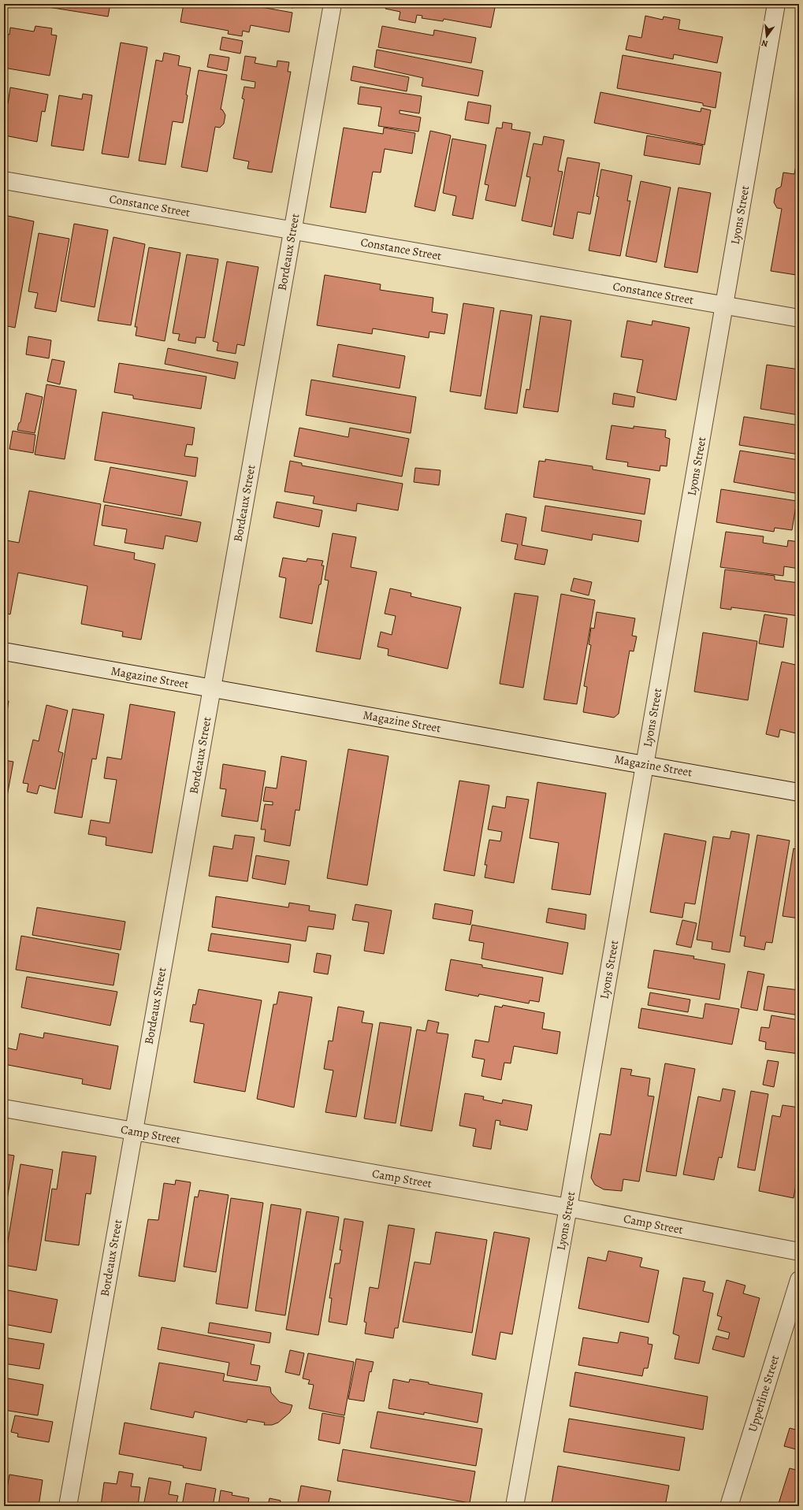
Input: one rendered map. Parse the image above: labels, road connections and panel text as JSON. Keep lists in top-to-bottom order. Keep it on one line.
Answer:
{"streets":{"street":["Constance Street","Lyons Street","Bordeaux Street","Magazine Street","Camp Street","Upperline Street"]},"crossings":[["Constance Street","Lyons Street"],["Constance Street","Bordeaux Street"],["Lyons Street","Magazine Street"],["Lyons Street","Camp Street"],["Bordeaux Street","Magazine Street"],["Bordeaux Street","Camp Street"]],"north":"bottom"}
